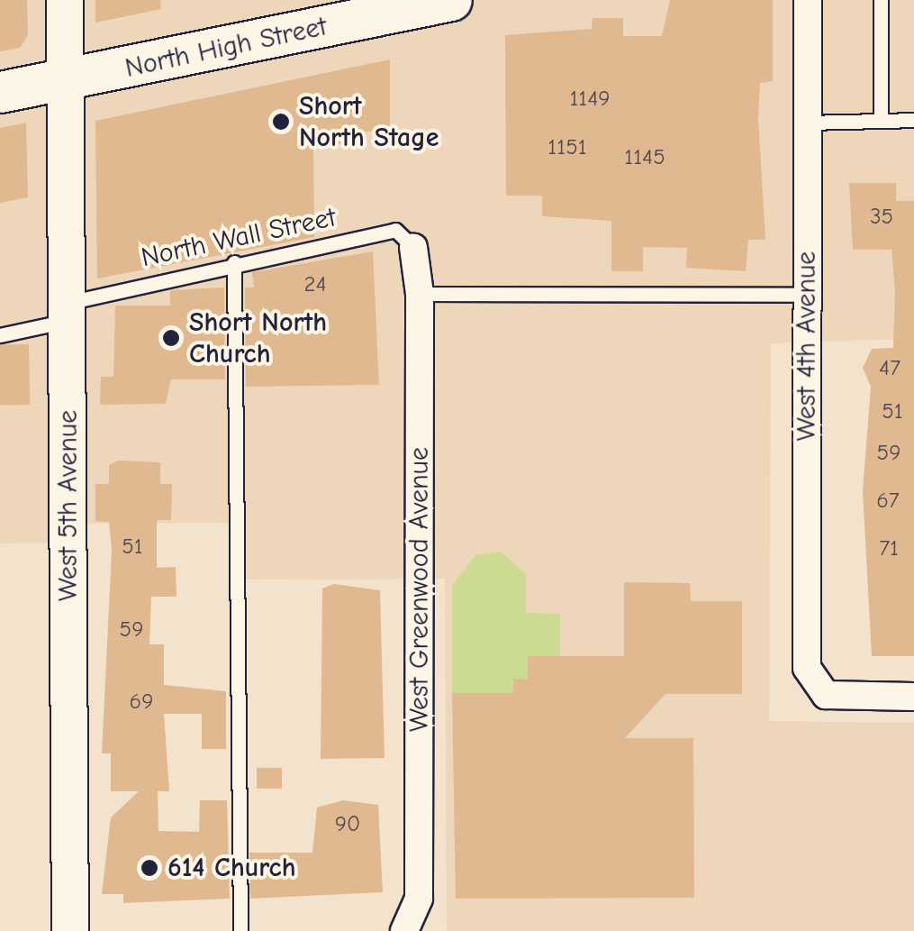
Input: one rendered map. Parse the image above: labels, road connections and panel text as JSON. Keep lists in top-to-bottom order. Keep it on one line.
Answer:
{"streets":{"main road":["North High Street","West 5th Avenue"],"street":["West 4th Avenue","West Greenwood Avenue"],"lane":["North Wall Street"]},"crossings":[["North High Street","West 5th Avenue"],["North Wall Street","West 5th Avenue"],["North Wall Street","West Greenwood Avenue"]],"places":["Short North Stage","Short North Church","614 Church"],"house_numbers":["1149","1151","1145","35","24","47","51","59","67","51","71","59","69","90"]}
